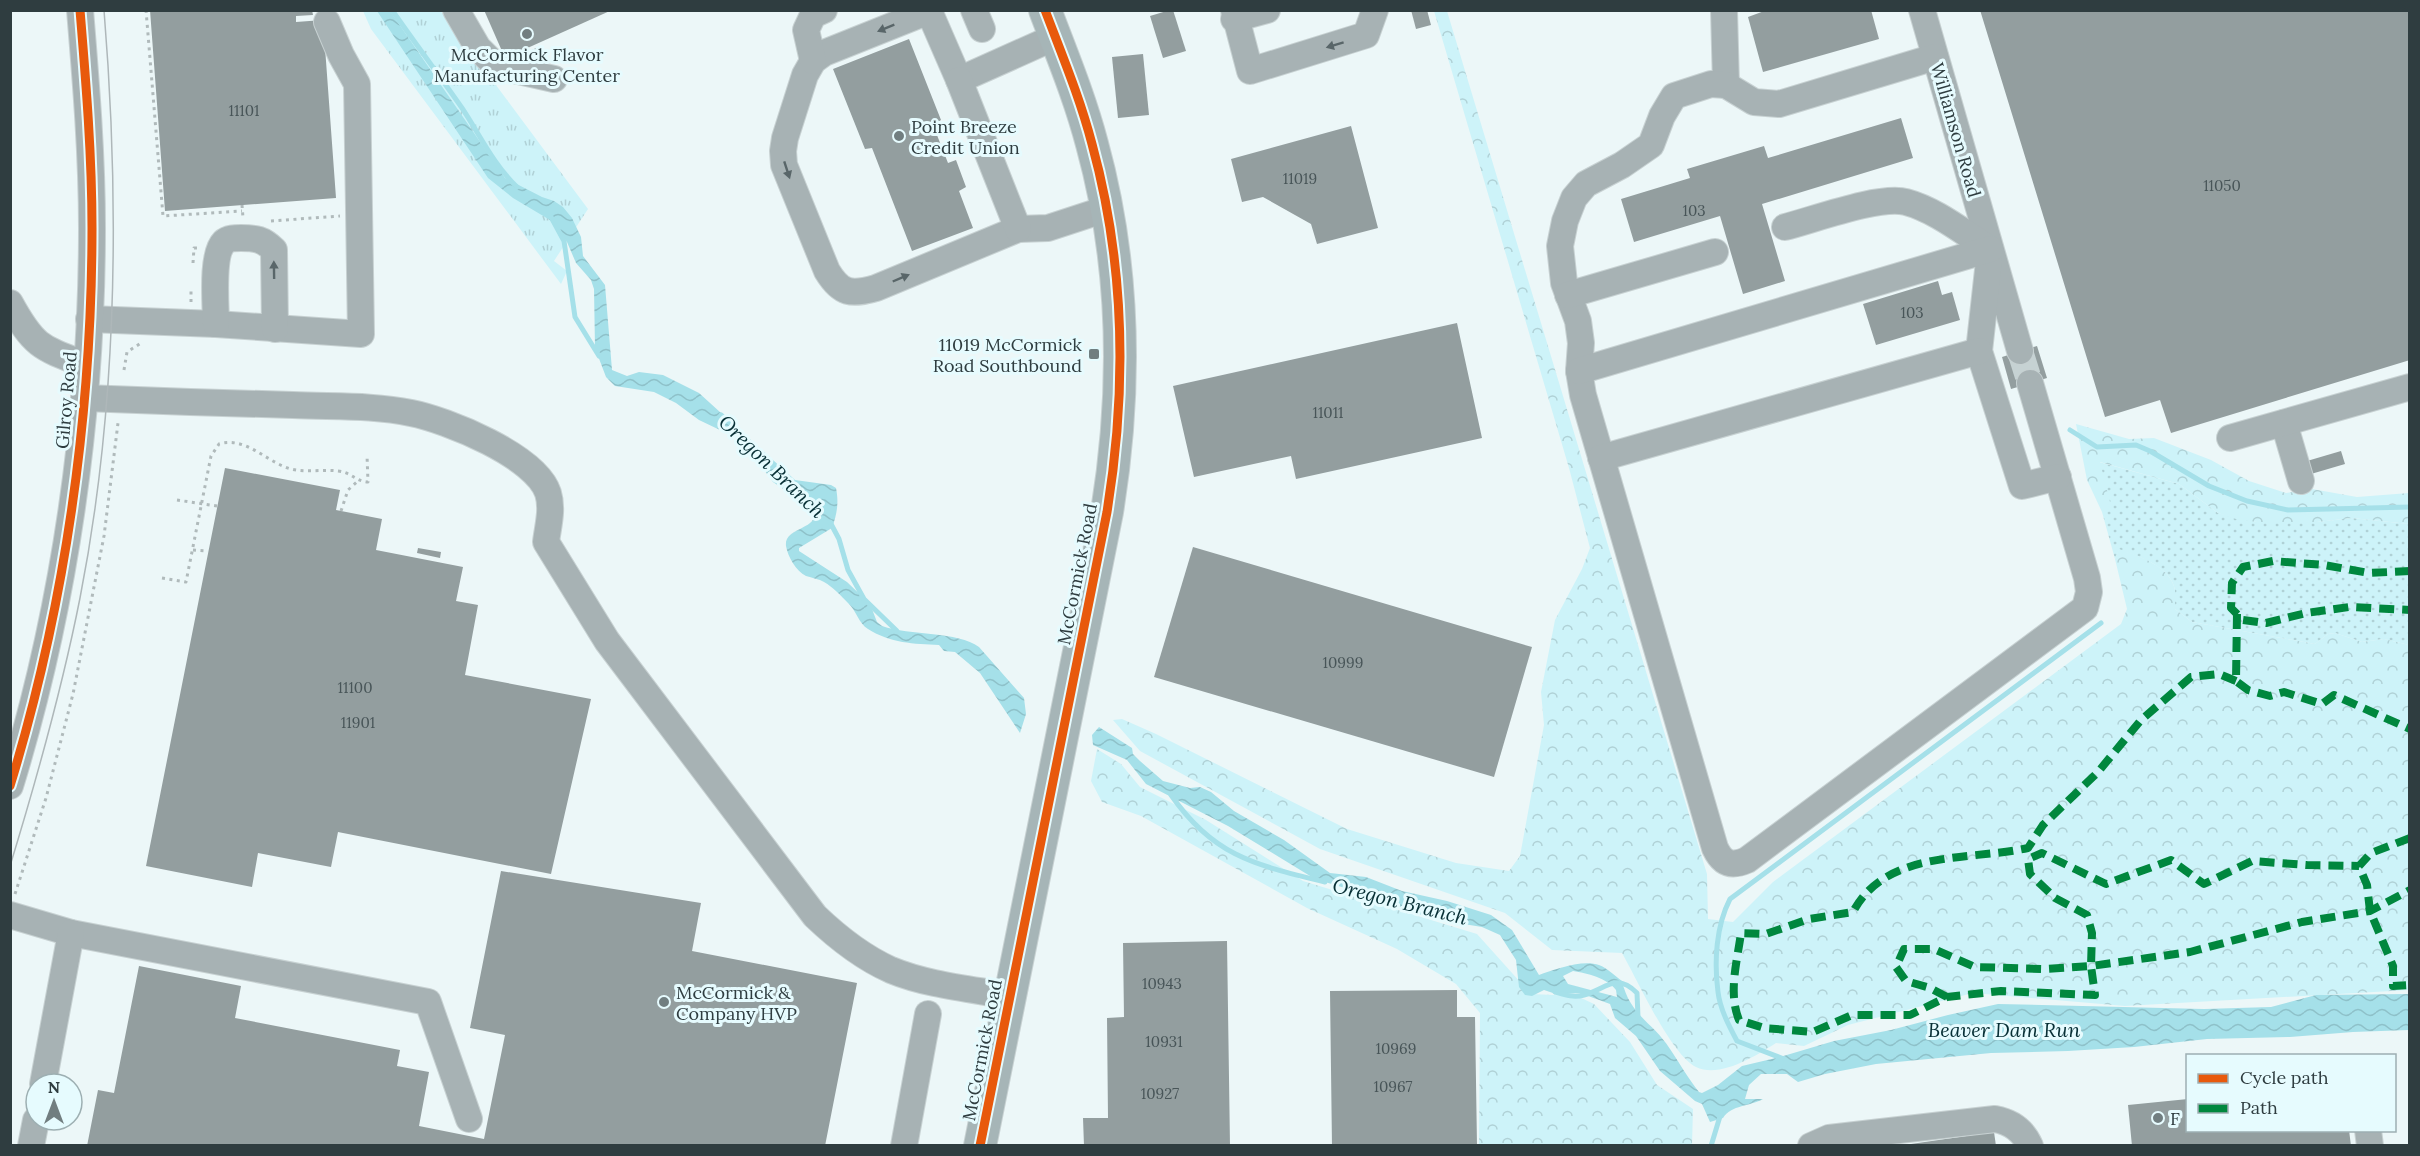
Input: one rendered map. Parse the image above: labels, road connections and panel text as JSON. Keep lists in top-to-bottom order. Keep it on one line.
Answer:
{"streets":{"main road":["McCormick Road"],"street":["Williamson Road","Gilroy Road"]},"water":["Oregon Branch","Beaver Dam Run"],"places":{"other":["McCormick Flavor Manufacturing Center","Point Breeze Credit Union","McCormick & Company HVP","F"],"transit":["11019 McCormick Road Southbound"]},"house_numbers":["11101","11019","11050","103","103","11011","10999","11100","11901","10943","10931","10969","10967","10927"],"legend":["Cycle path","Path"],"north":"top"}
